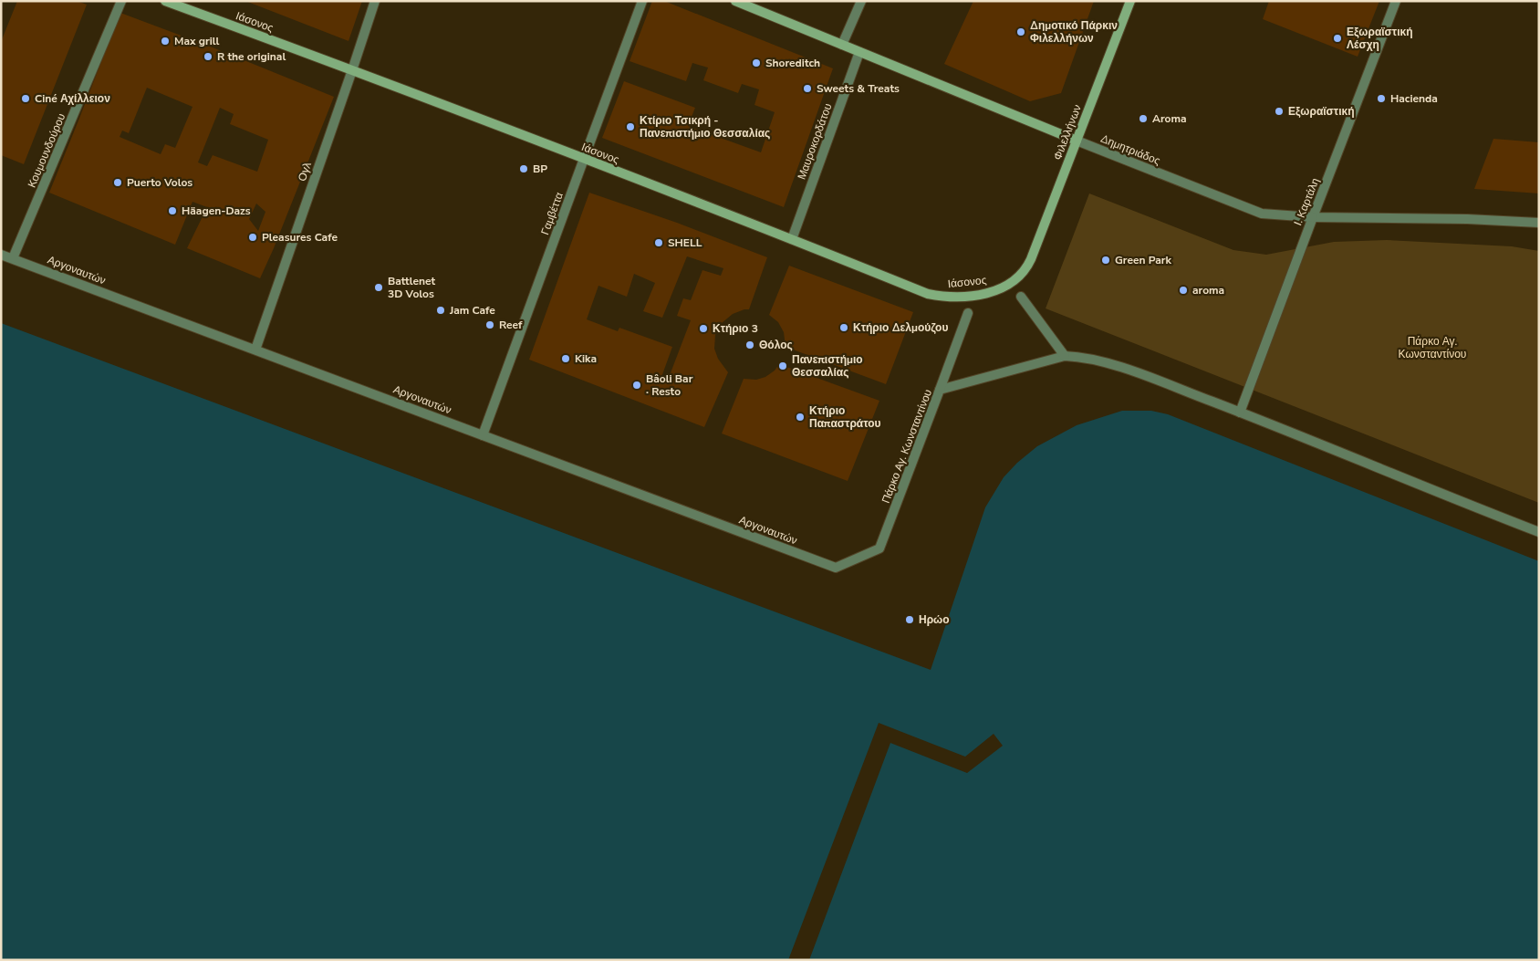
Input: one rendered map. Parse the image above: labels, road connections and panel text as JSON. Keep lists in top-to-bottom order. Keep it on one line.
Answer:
{"streets":{"main road":["Ιάσονος","Φιλελλήνων","Δημητριάδος"],"street":["Μαυροκορδάτου","Κουμουνδούρου","Ογλ","Ι. Καρτάλη","Γαμβέττα","Αργοναυτών","Πάρκο Αγ. Κωνσταντίνου"]},"crossings":[["Ιάσονος","Φιλελλήνων"],["Ιάσονος","Μαυροκορδάτου"],["Ιάσονος","Ογλ"],["Ιάσονος","Γαμβέττα"],["Φιλελλήνων","Δημητριάδος"],["Μαυροκορδάτου","Δημητριάδος"],["Δημητριάδος","Ι. Καρτάλη"],["Κουμουνδούρου","Αργοναυτών"],["Ογλ","Αργοναυτών"],["Ι. Καρτάλη","Πάρκο Αγ. Κωνσταντίνου"],["Γαμβέττα","Αργοναυτών"],["Αργοναυτών","Πάρκο Αγ. Κωνσταντίνου"]],"parks":["Πάρκο Αγ. Κωνσταντίνου"],"places":["Δημοτικό Πάρκιν Φιλελλήνων","Εξωραϊστική Λέσχη","Max grill","R the original","Shoreditch","Sweets & Treats","Ciné Αχίλλειον","Hacienda","Εξωραϊστική","Aroma","Κτίριο Τσικρή - Πανεπιστήμιο Θεσσαλίας","BP","Puerto Volos","Häagen-Dazs","Pleasures Cafe","SHELL","Green Park","Battlenet 3D Volos","aroma","Jam Cafe","Reef","Κτήριο Δελμούζου","Κτήριο 3","Θόλος","Kika","Πανεπιστήμιο Θεσσαλίας","Bâoli Bar · Resto","Κτήριο Παπαστράτου","Ηρώο"]}
